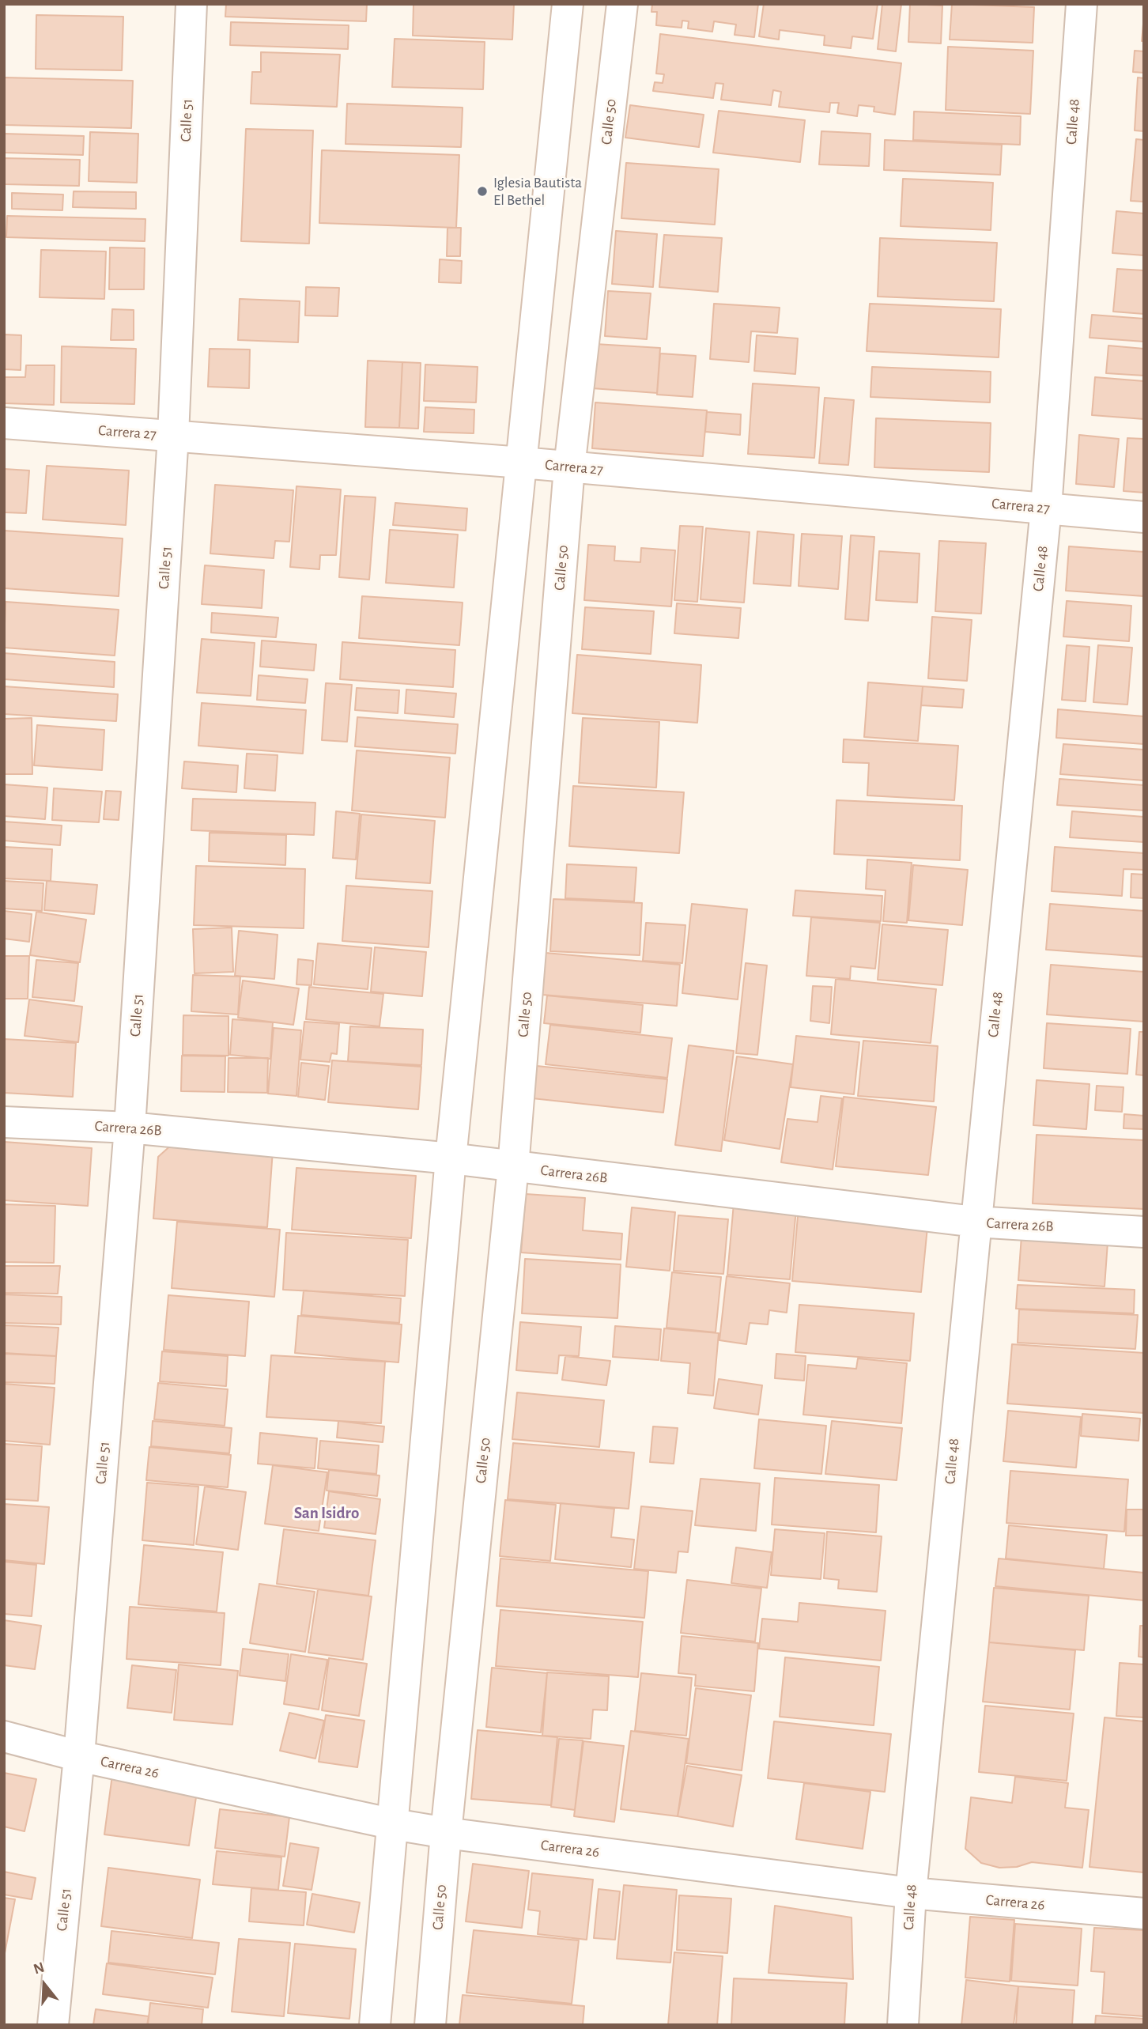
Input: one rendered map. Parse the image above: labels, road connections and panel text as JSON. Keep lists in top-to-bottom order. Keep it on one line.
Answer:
{"streets":{"street":["Calle 51","Calle 50","Calle 48","Carrera 27","Carrera 26B","Carrera 26"]},"crossings":[["Calle 51","Carrera 27"],["Calle 51","Carrera 26B"],["Calle 51","Carrera 26"],["Calle 50","Carrera 27"],["Calle 50","Carrera 26B"],["Calle 50","Carrera 26"],["Calle 48","Carrera 27"],["Calle 48","Carrera 26B"],["Calle 48","Carrera 26"]],"districts":["San Isidro"],"places":["Iglesia Bautista El Bethel"],"north":"top"}
